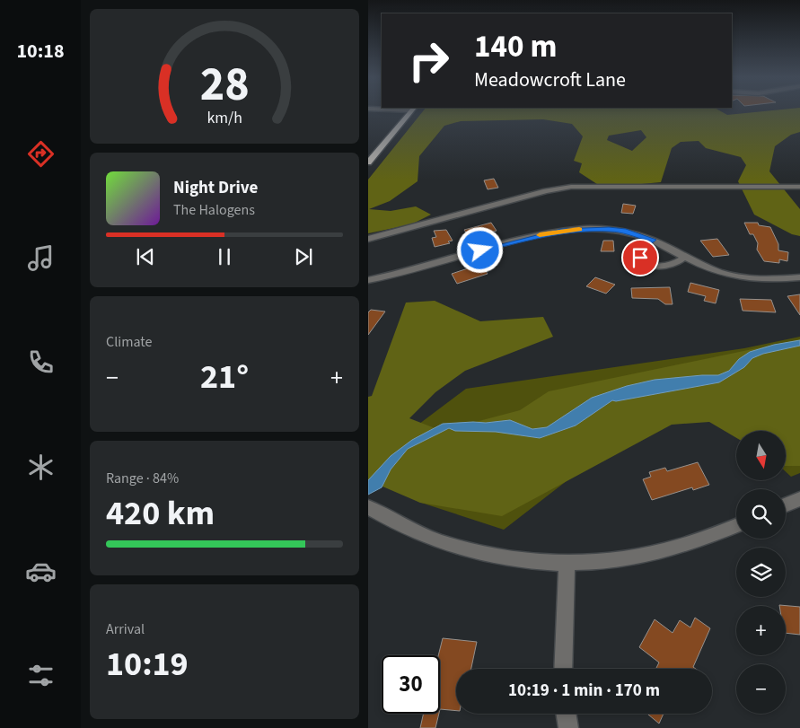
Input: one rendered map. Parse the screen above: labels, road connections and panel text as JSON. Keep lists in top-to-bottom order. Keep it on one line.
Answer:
{"north":"bottom","page":{"tabs":"10:18","turn":["140 m","Meadowcroft Lane"],"song":["Night Drive","The Halogens"],"tile":["Climate",["Range · 84%","420 km"],["Arrival","10:19"]],"heat":["−","21°","+"],"map_buttons":["+","−"],"limit":"30","trip":"10:19 · 1 min · 170 m","gauge":["28","km/h"]}}
